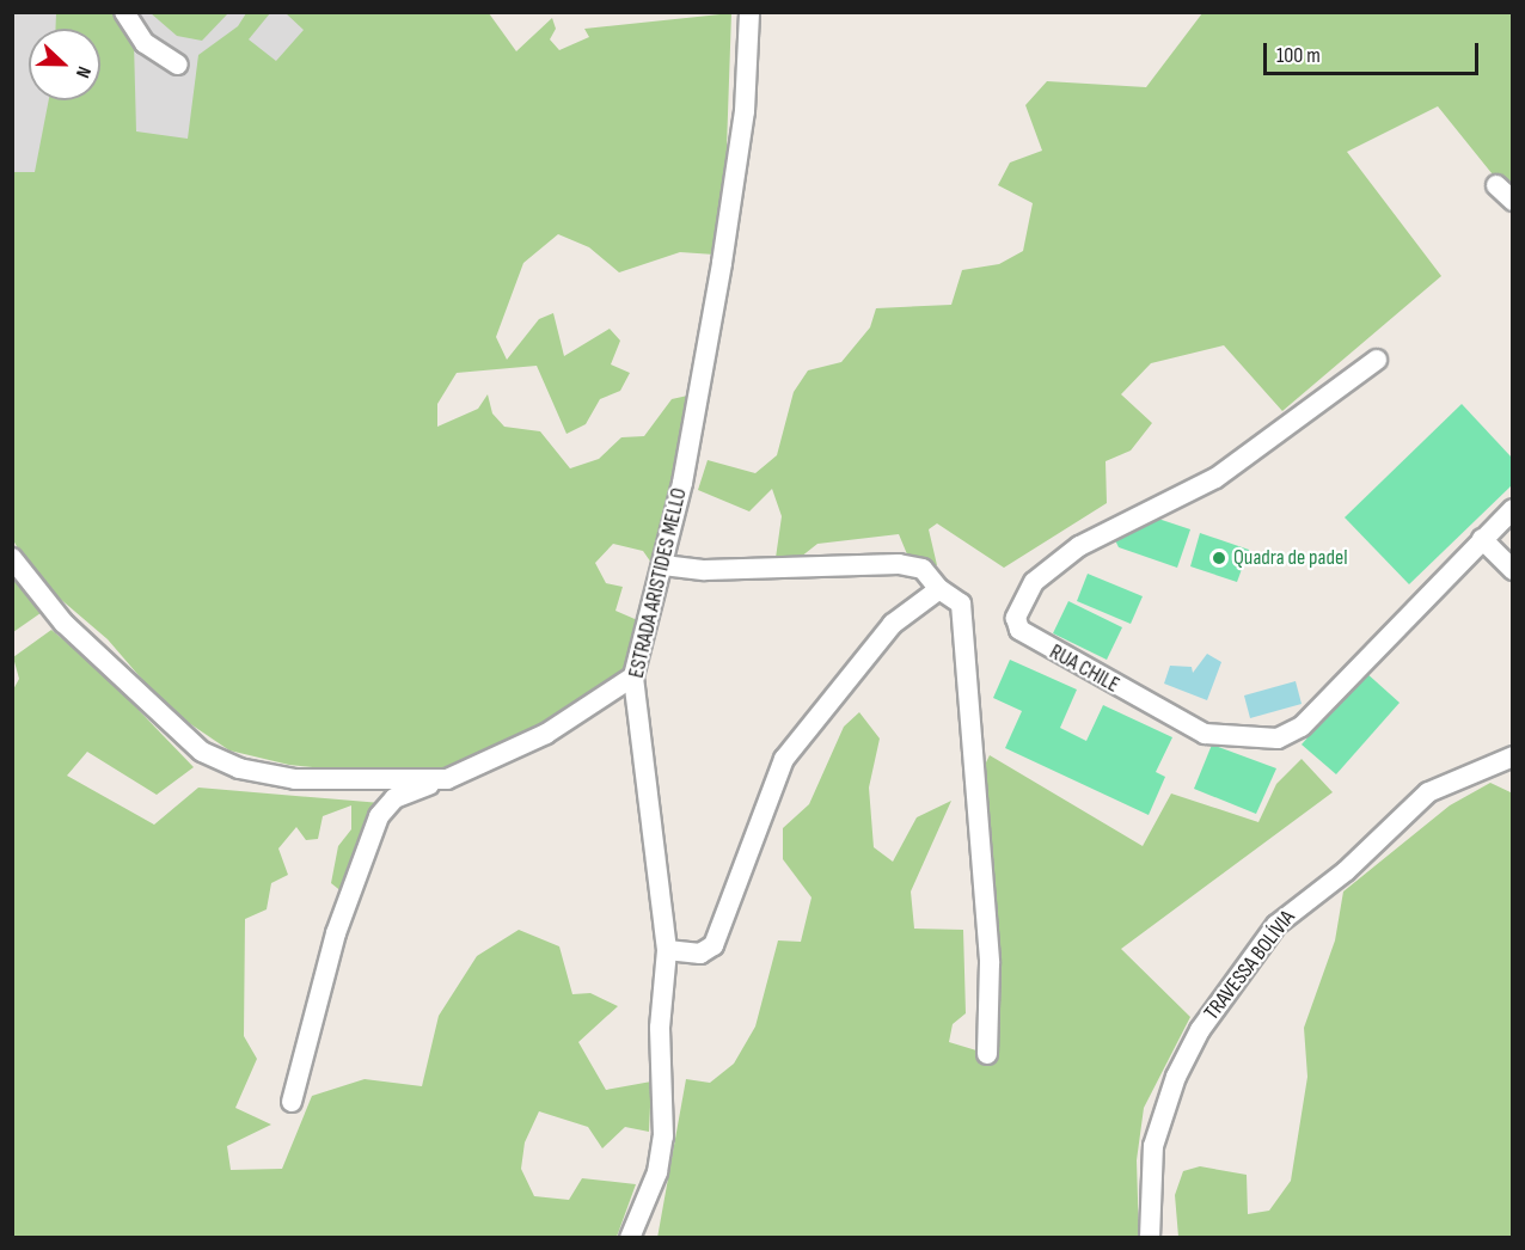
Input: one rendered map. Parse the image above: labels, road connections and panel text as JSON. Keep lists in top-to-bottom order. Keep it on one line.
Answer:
{"streets":{"street":["ESTRADA ARISTIDES MELLO","RUA CHILE","TRAVESSA BOLÍVIA"]},"places":["Quadra de padel"],"scale_bar":"100 m","north":"right"}
